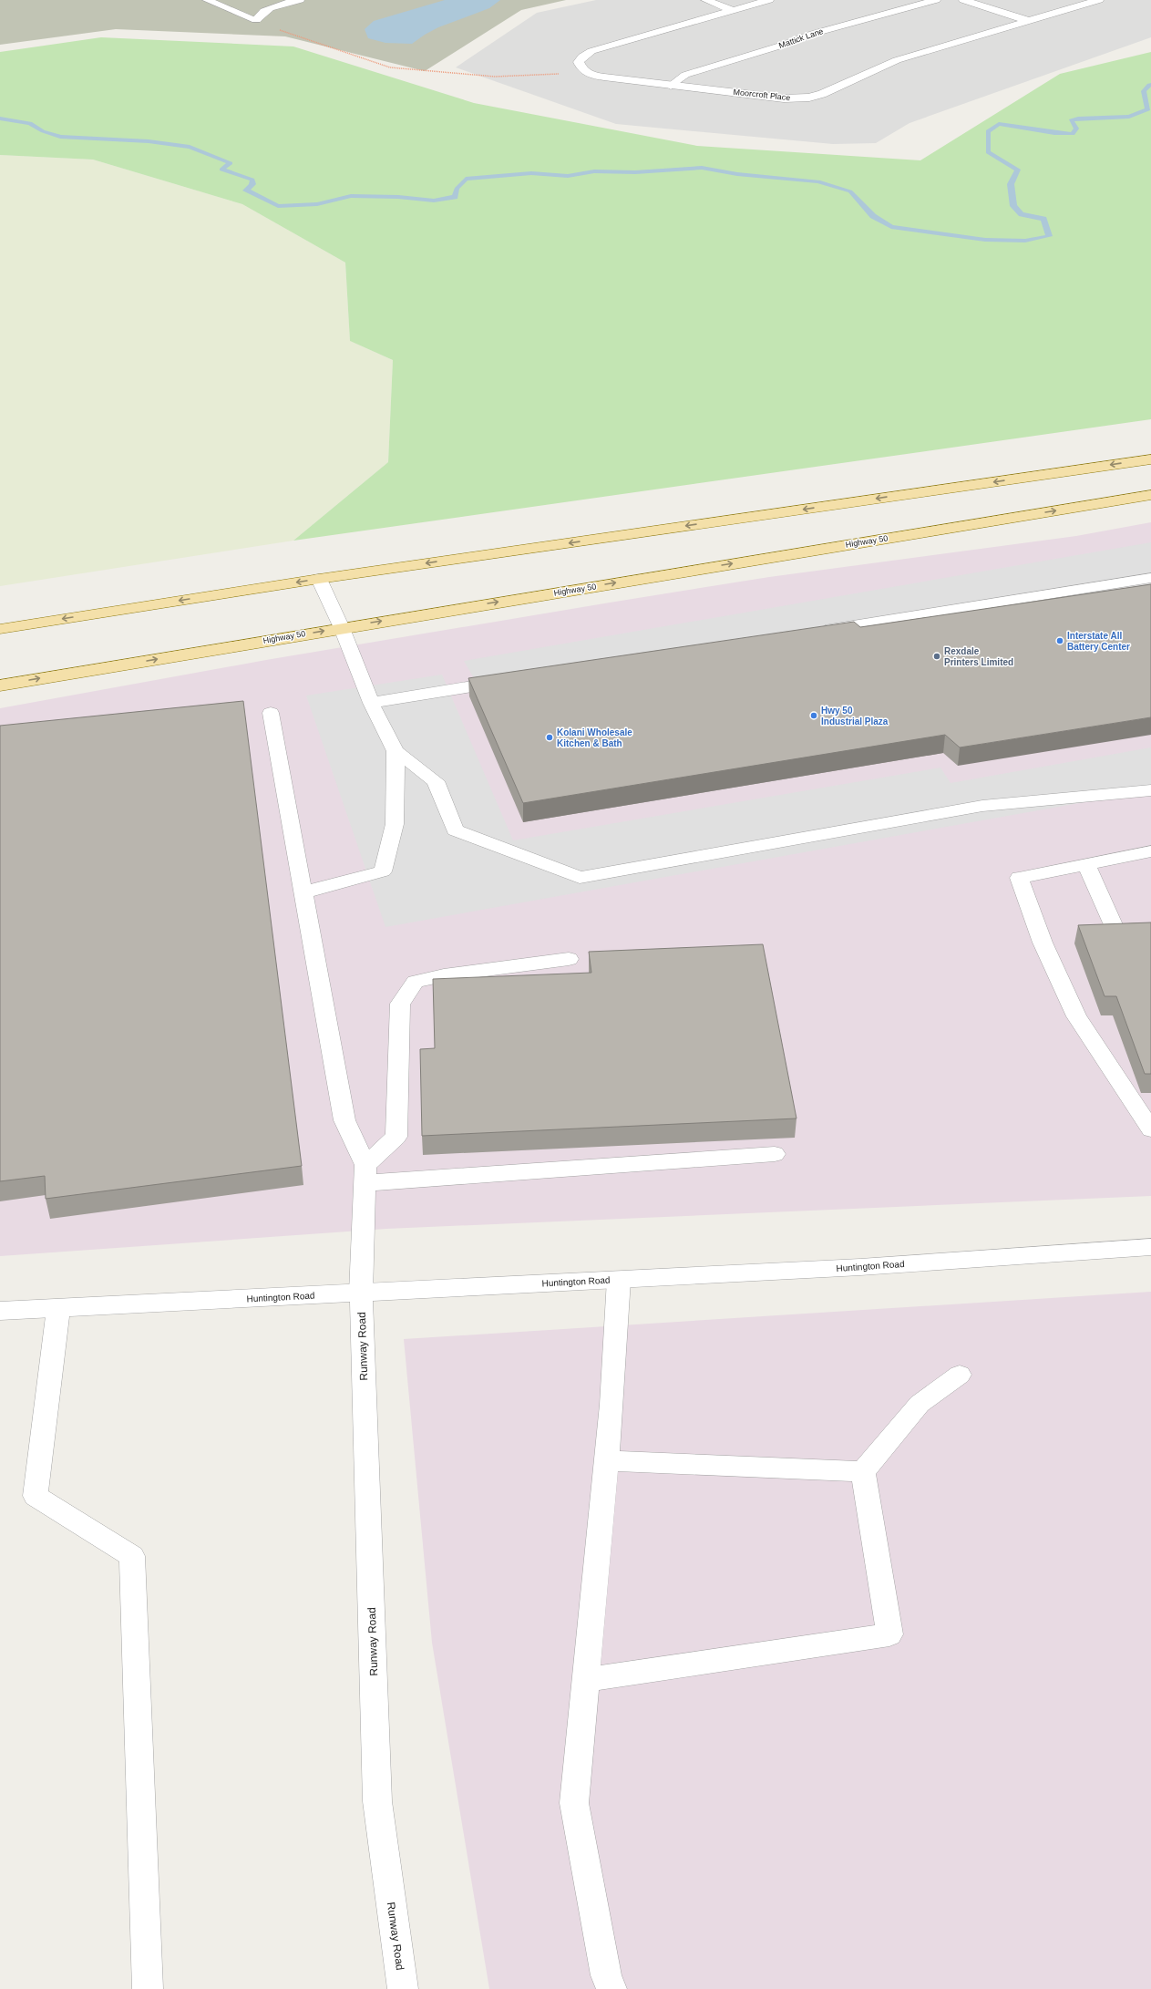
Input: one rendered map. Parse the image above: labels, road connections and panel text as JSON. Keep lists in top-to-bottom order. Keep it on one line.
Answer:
{"streets":{"main road":["Highway 50"],"street":["Mattick Lane","Moorcroft Place","Huntington Road","Runway Road"]},"crossings":[["Mattick Lane","Moorcroft Place"],["Huntington Road","Runway Road"]],"places":["Interstate All Battery Center","Rexdale Printers Limited","Hwy 50 Industrial Plaza","Kolani Wholesale Kitchen & Bath"]}
